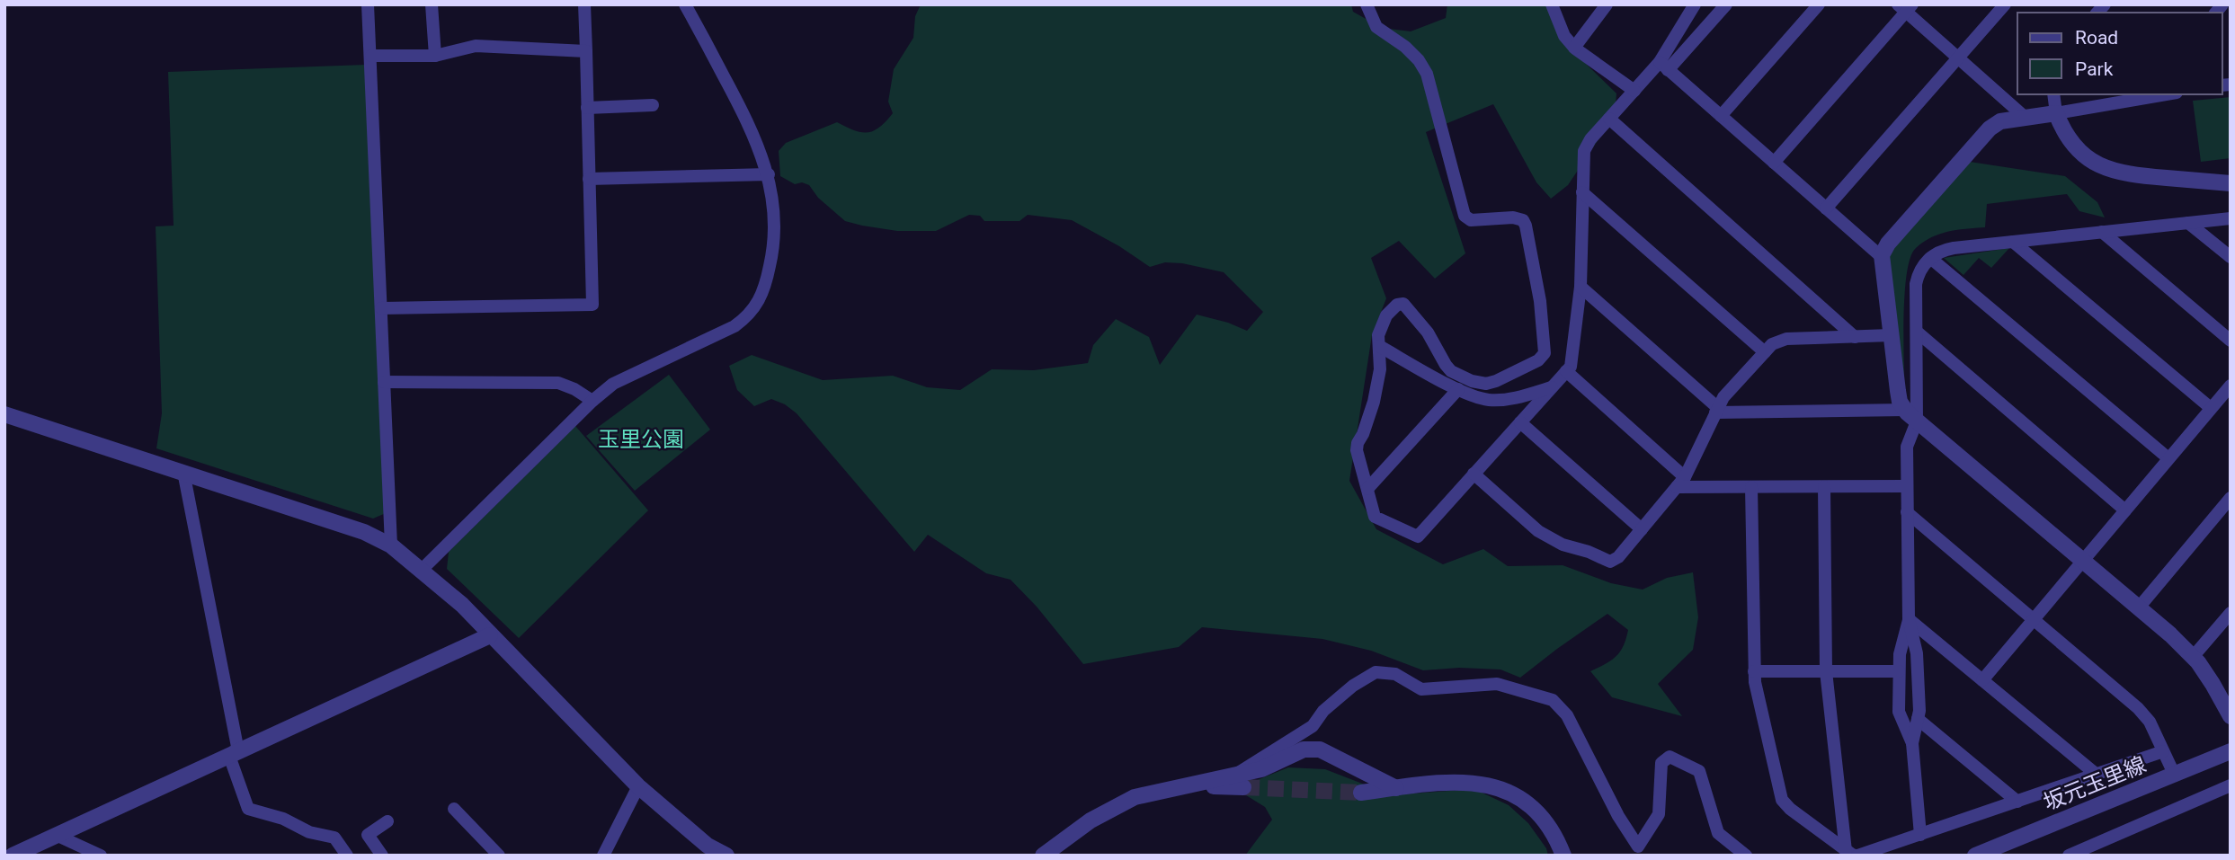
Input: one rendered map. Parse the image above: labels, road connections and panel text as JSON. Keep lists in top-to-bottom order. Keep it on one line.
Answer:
{"streets":{"street":["坂元玉里線"]},"parks":["玉里公園"],"legend":["Road","Park"]}
